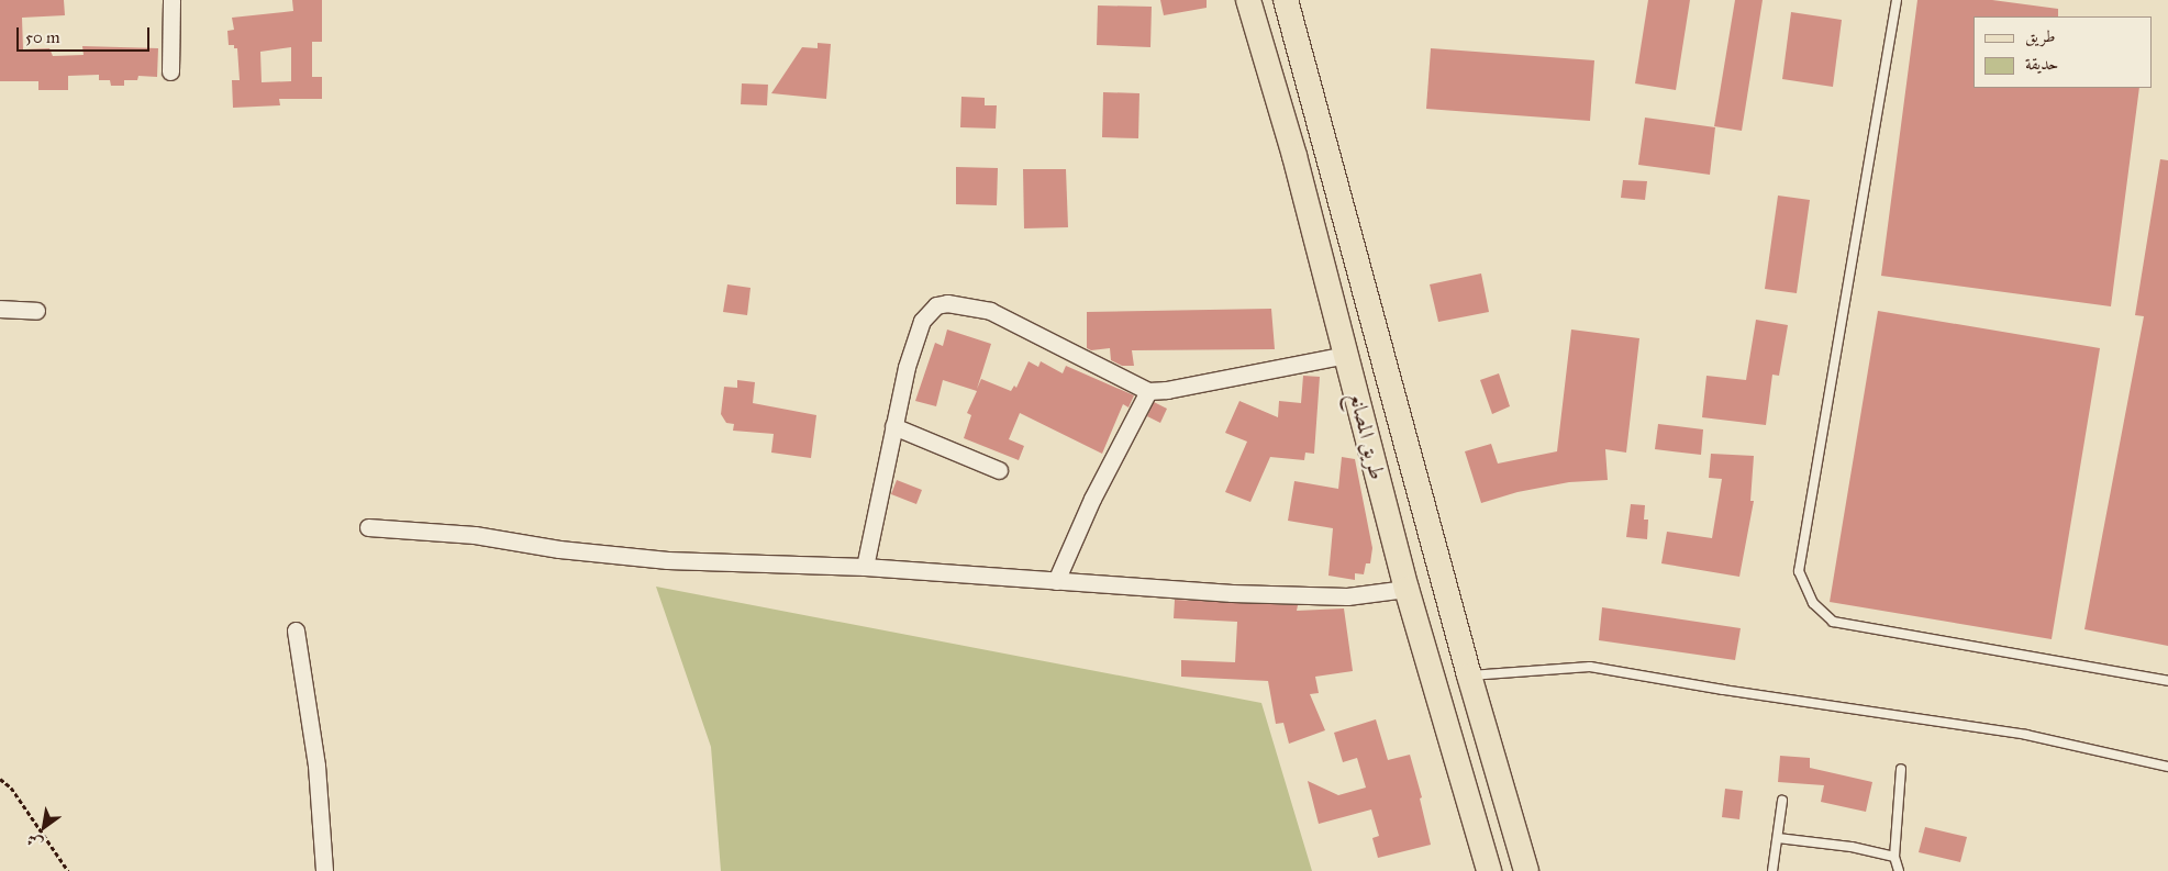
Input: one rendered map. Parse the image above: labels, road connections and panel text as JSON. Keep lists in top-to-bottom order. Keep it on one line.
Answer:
{"streets":{"main road":["طريق المصانع"]},"legend":["طريق","حديقة"],"scale_bar":"50 m","north":"bottom left"}
